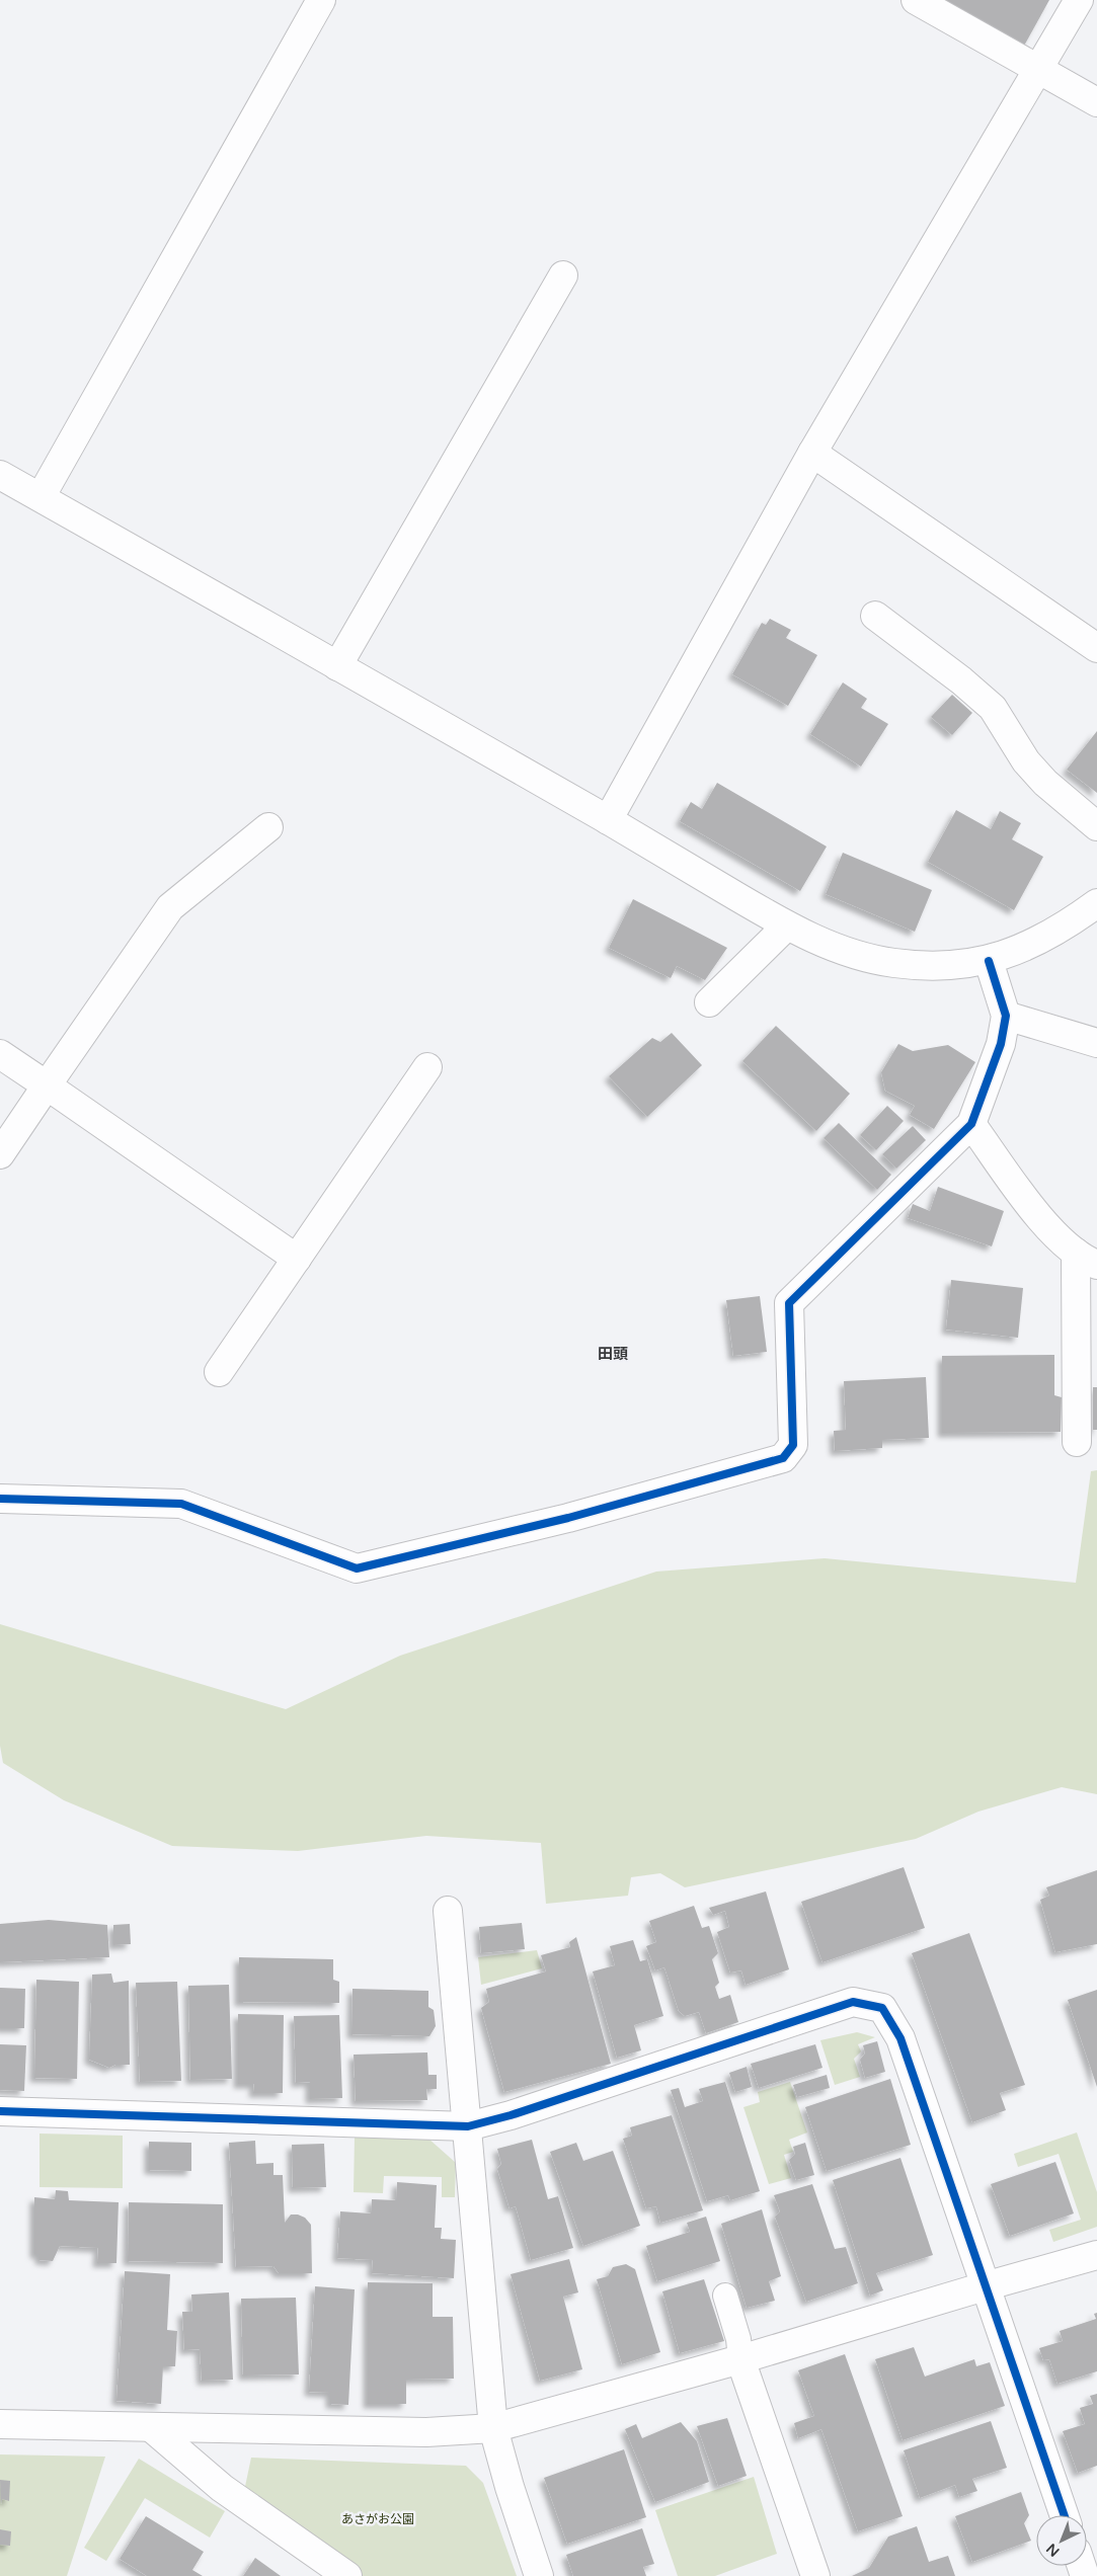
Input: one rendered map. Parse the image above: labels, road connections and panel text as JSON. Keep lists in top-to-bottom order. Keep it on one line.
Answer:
{"districts":["田頭"],"parks":["あさがお公園"],"north":"bottom left"}
